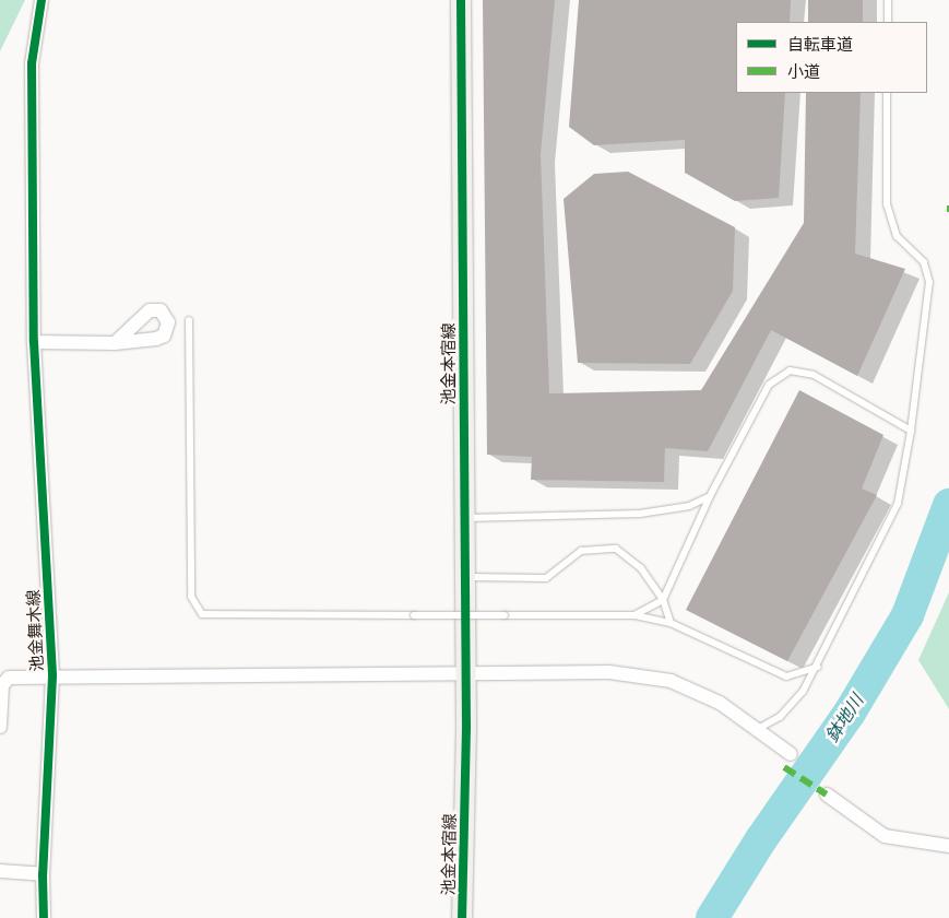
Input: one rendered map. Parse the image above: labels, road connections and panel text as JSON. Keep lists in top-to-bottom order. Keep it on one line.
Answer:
{"streets":{"street":["池金本宿線","池金舞木線"]},"water":["鉢地川"],"legend":["自転車道","小道"]}
